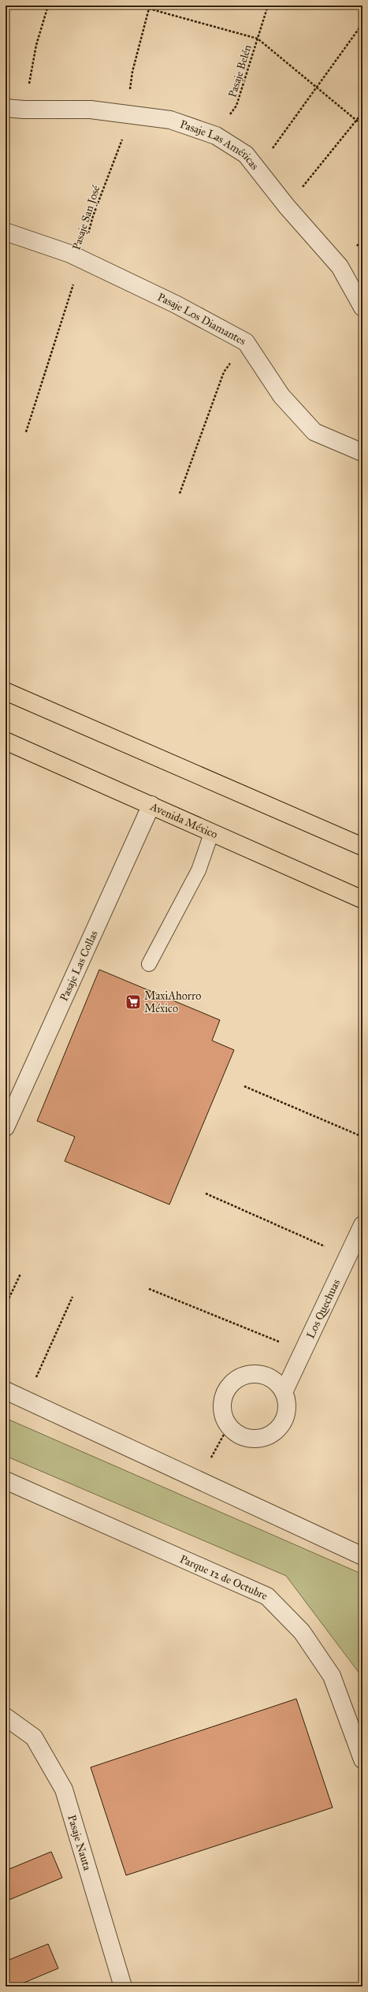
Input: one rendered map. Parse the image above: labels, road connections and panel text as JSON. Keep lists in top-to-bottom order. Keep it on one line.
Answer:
{"streets":{"main road":["Avenida México"],"street":["Pasaje Las Américas","Pasaje Los Diamantes","Pasaje Las Collas","Los Quechuas","Parque 12 de Octubre","Pasaje Nauta"],"path":["Pasaje Belén","Pasaje San José"]},"crossings":[["Pasaje Belén","Pasaje Las Américas"],["Pasaje Las Américas","Pasaje San José"],["Pasaje San José","Pasaje Los Diamantes"],["Avenida México","Pasaje Las Collas"]],"places":{"supermarket":["MaxiAhorro México"]}}
